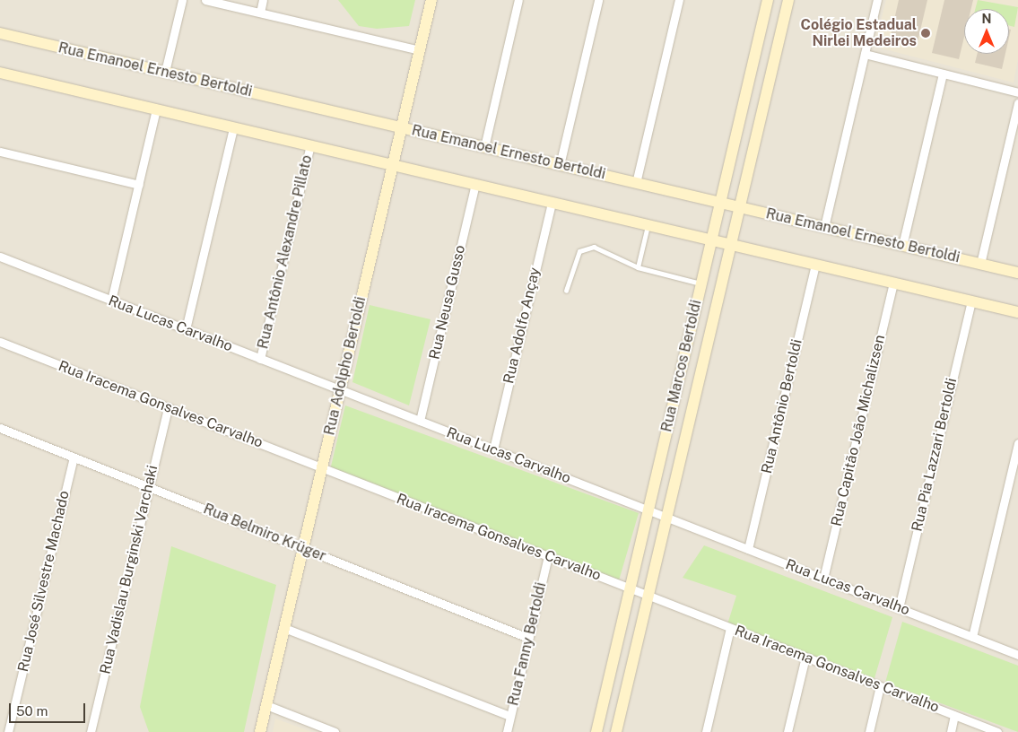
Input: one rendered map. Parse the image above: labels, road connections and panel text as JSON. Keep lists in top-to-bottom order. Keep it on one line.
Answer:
{"streets":{"street":["Rua Emanoel Ernesto Bertoldi","Rua Antônio Alexandre Pillato","Rua Neusa Gusso","Rua Lucas Carvalho","Rua Adolfo Ançay","Rua Adolpho Bertoldi","Rua Marcos Bertoldi","Rua Iracema Gonsalves Carvalho","Rua Antônio Bertoldi","Rua Capitão João Michalizsen","Rua Pia Lazzari Bertoldi","Rua Belmiro Krüger","Rua Vadislau Burginski Varchaki","Rua José Silvestre Machado","Rua Fanny Bertoldi"]},"crossings":[["Rua Emanoel Ernesto Bertoldi","Rua Adolpho Bertoldi"],["Rua Emanoel Ernesto Bertoldi","Rua Marcos Bertoldi"],["Rua Antônio Alexandre Pillato","Rua Lucas Carvalho"],["Rua Neusa Gusso","Rua Lucas Carvalho"],["Rua Lucas Carvalho","Rua Adolfo Ançay"],["Rua Lucas Carvalho","Rua Adolpho Bertoldi"],["Rua Lucas Carvalho","Rua Marcos Bertoldi"],["Rua Lucas Carvalho","Rua Antônio Bertoldi"],["Rua Lucas Carvalho","Rua Capitão João Michalizsen"],["Rua Lucas Carvalho","Rua Pia Lazzari Bertoldi"],["Rua Adolpho Bertoldi","Rua Iracema Gonsalves Carvalho"],["Rua Adolpho Bertoldi","Rua Belmiro Krüger"],["Rua Marcos Bertoldi","Rua Iracema Gonsalves Carvalho"],["Rua Iracema Gonsalves Carvalho","Rua Vadislau Burginski Varchaki"],["Rua Iracema Gonsalves Carvalho","Rua Fanny Bertoldi"],["Rua Belmiro Krüger","Rua Vadislau Burginski Varchaki"],["Rua Belmiro Krüger","Rua José Silvestre Machado"],["Rua Belmiro Krüger","Rua Fanny Bertoldi"]],"places":["Colégio Estadual Nirlei Medeiros"],"scale_bar":"50 m","north":"top"}
